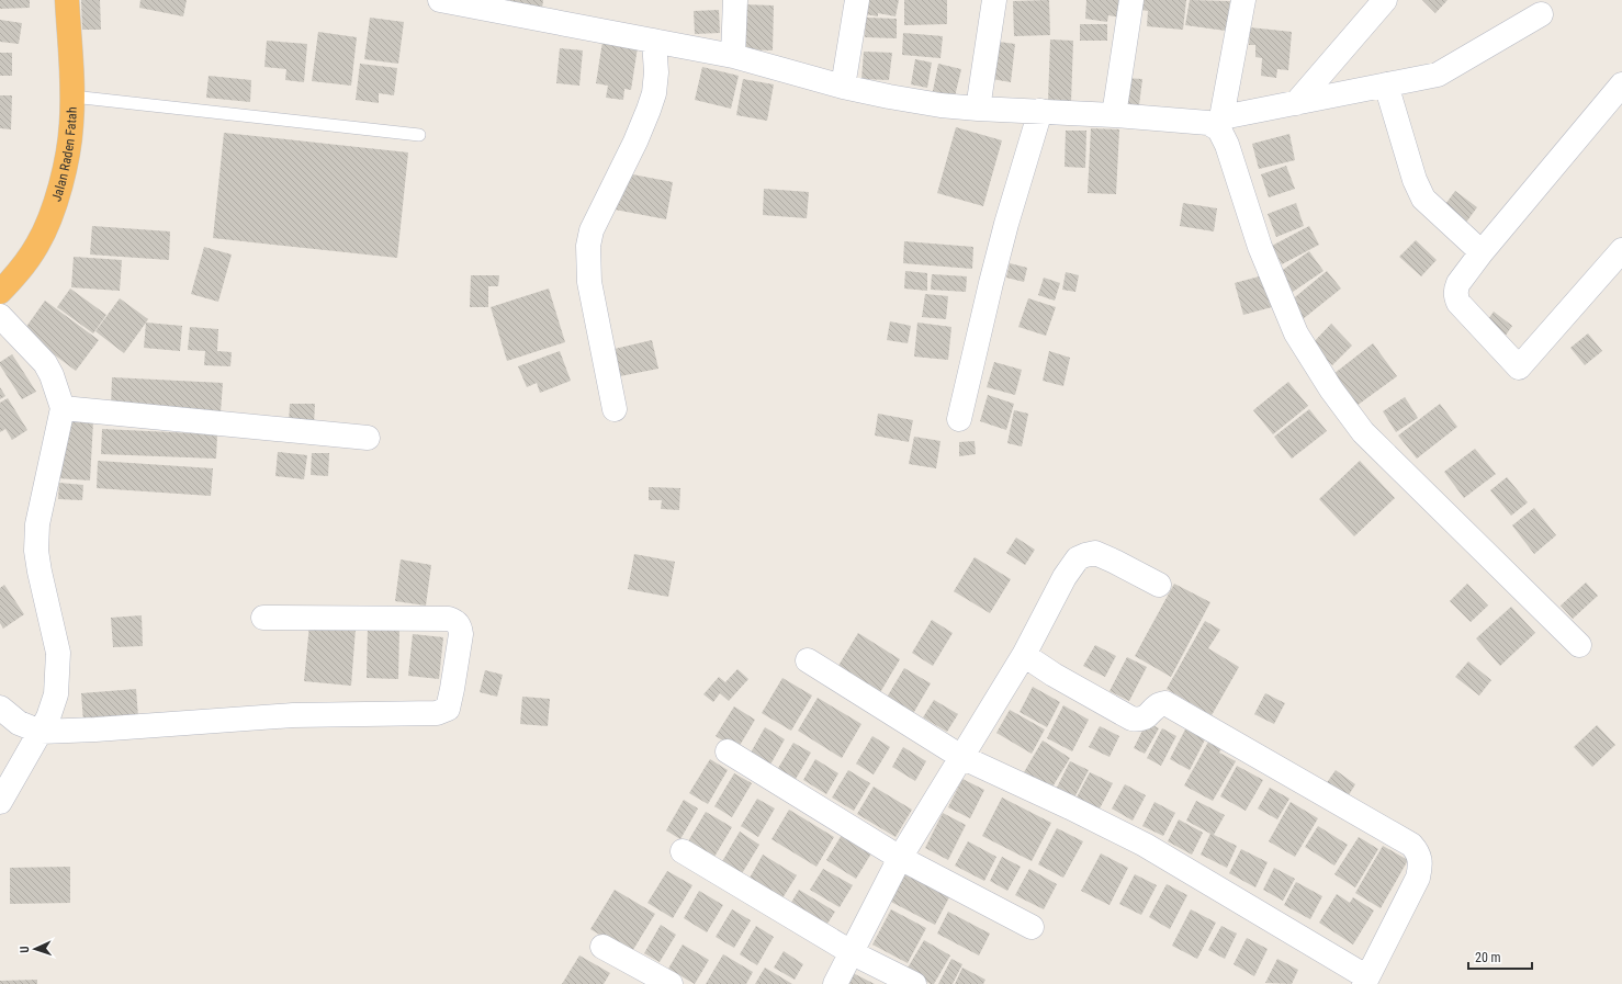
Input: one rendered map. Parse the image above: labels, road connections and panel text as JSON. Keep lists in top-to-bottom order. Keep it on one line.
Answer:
{"streets":{"highway":["Jalan Raden Fatah"]},"scale_bar":"20 m","north":"left"}
